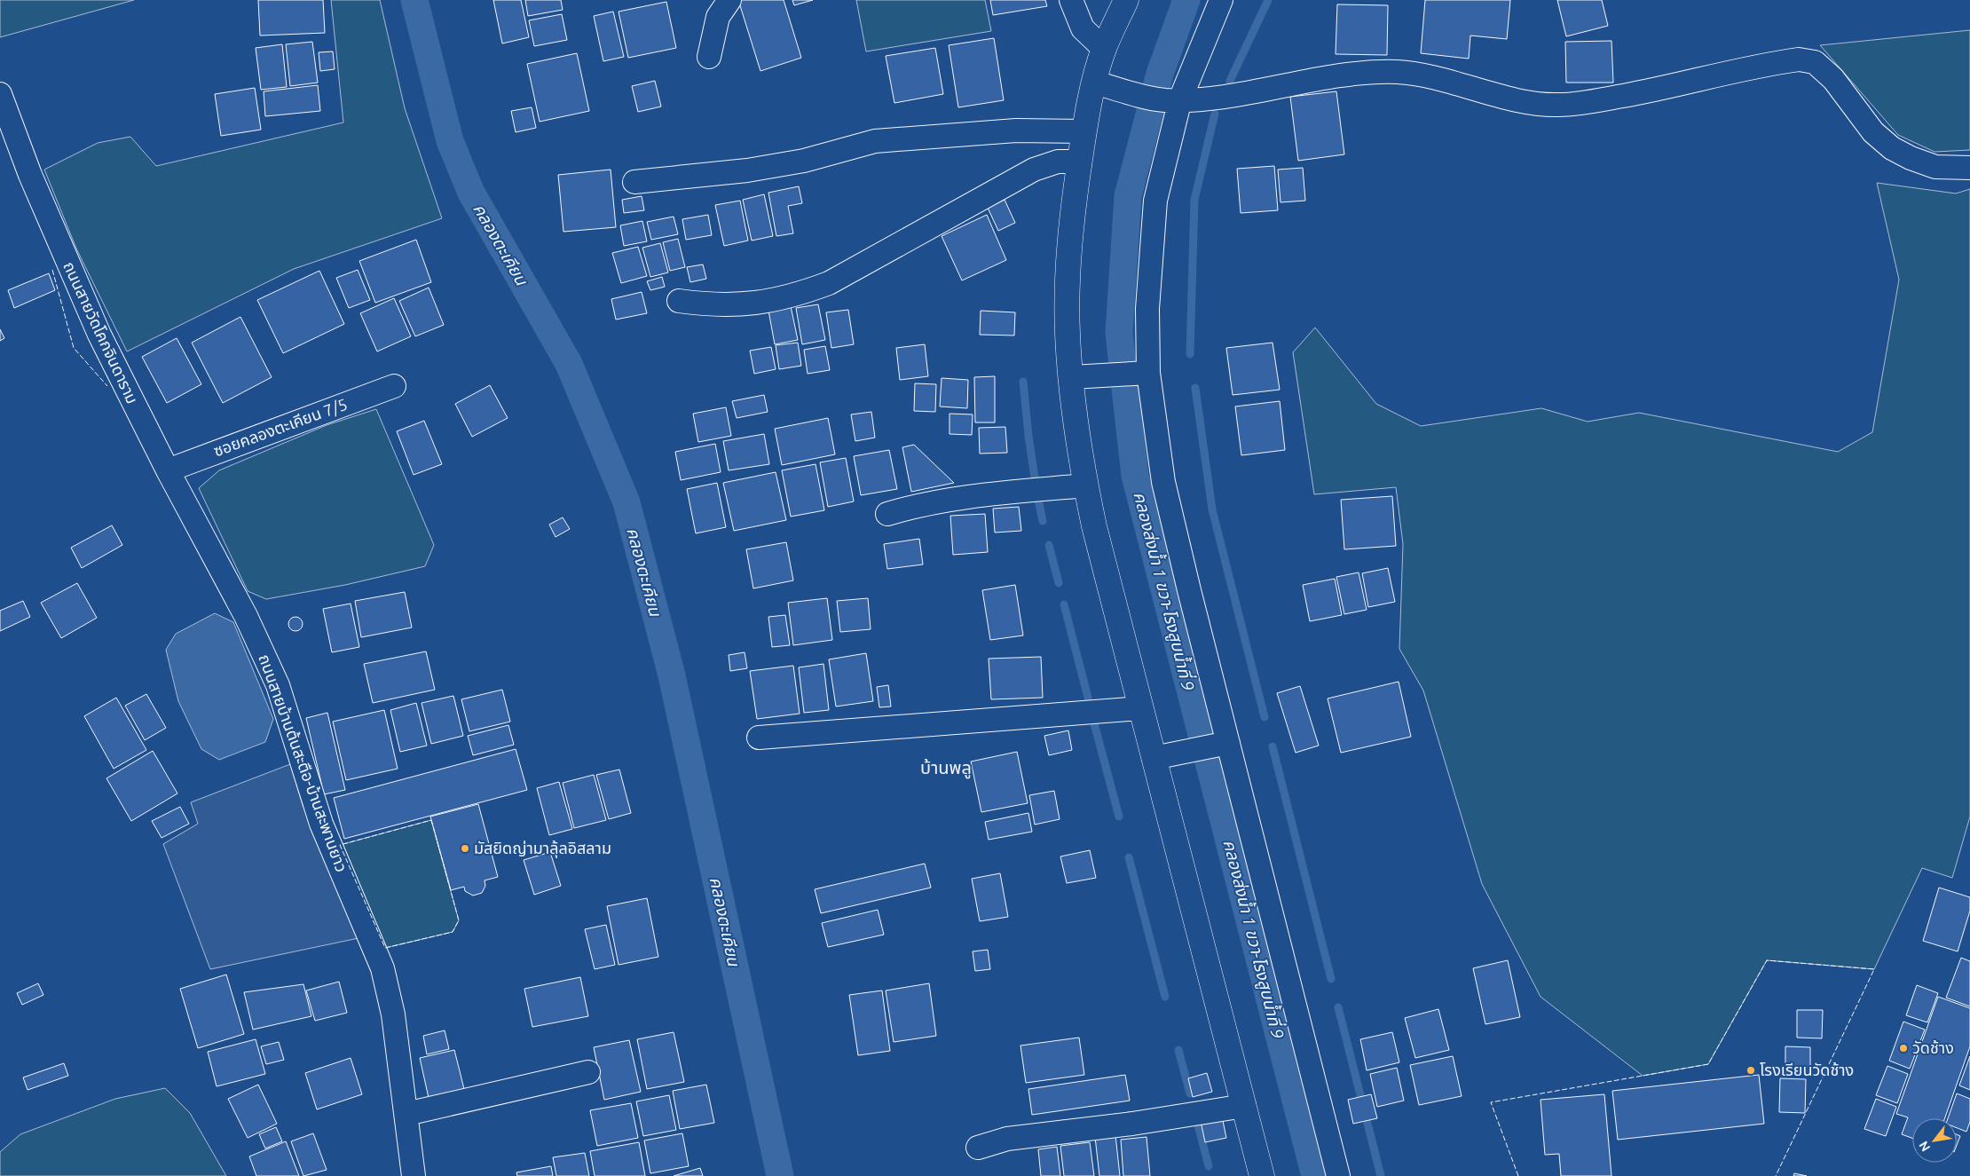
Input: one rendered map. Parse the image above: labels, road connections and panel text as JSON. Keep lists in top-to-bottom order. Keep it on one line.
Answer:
{"streets":{"street":["ถนนสายวัดโคกจินดาราม","ซอยคลองตะเคียน 7/5","ถนนสายบ้านต้นสะตือ-บ้านสะพานยาว"]},"crossings":[["ถนนสายวัดโคกจินดาราม","ซอยคลองตะเคียน 7/5"],["ถนนสายวัดโคกจินดาราม","ถนนสายบ้านต้นสะตือ-บ้านสะพานยาว"]],"districts":["บ้านพลู"],"water":["คลองตะเคียน","คลองส่งน้ำ 1 ขวา-โรงสูบน้ำที่ 9"],"places":["มัสยิดญ่ามาลุ้ลอิสลาม","วัดช้าง","โรงเรียนวัดช้าง"],"north":"bottom left"}
